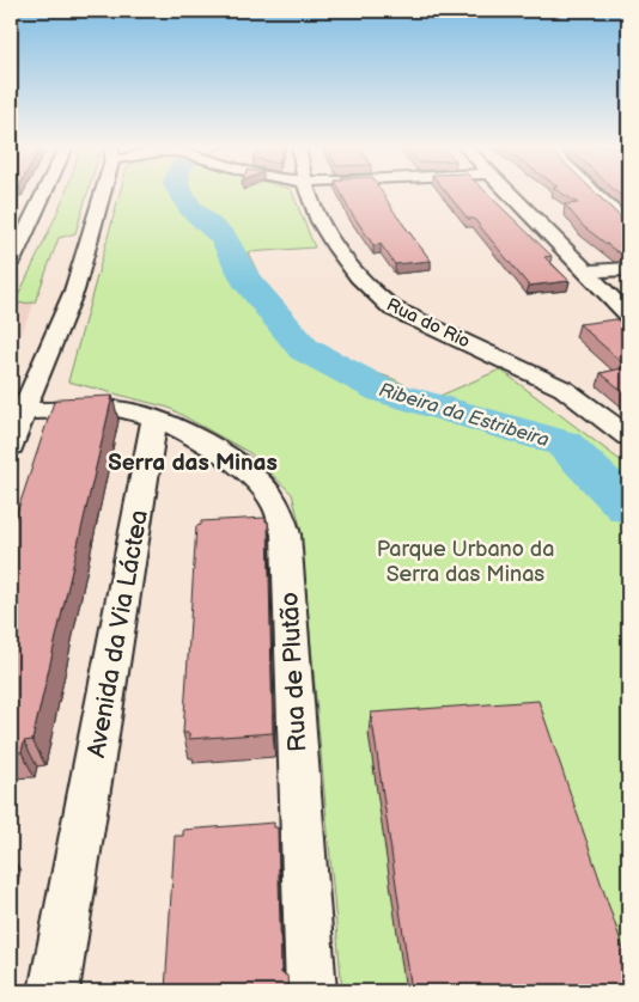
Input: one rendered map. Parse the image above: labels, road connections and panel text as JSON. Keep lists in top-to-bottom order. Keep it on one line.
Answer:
{"streets":{"street":["Rua do Rio","Avenida da Via Láctea","Rua de Plutão"]},"crossings":[["Avenida da Via Láctea","Rua de Plutão"]],"districts":["Serra das Minas"],"water":["Ribeira da Estribeira"],"parks":["Parque Urbano da Serra das Minas"]}
